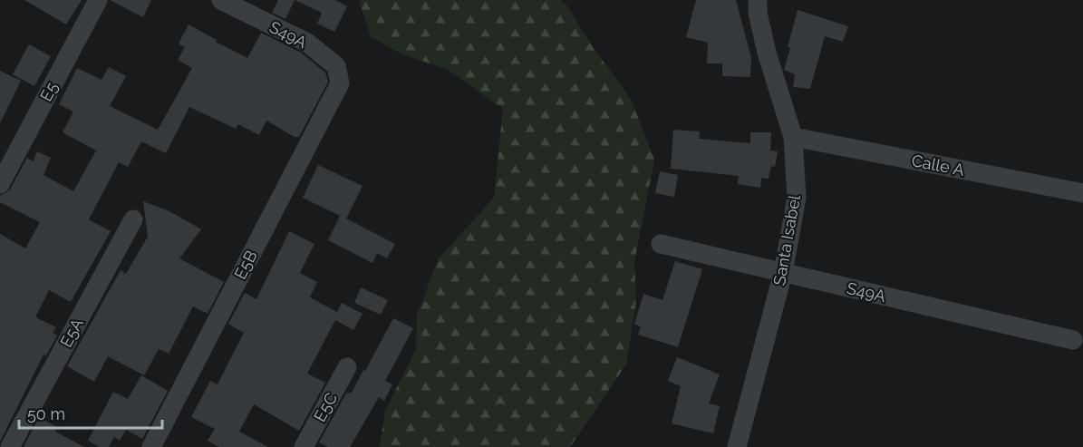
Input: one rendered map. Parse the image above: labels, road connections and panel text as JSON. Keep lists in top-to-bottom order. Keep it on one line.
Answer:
{"streets":{"street":["S49A","E5","Calle A","Santa Isabel","E5B","E5A","E5C"]},"crossings":[["S49A","Santa Isabel"],["S49A","E5B"],["Calle A","Santa Isabel"]],"scale_bar":"50 m"}
